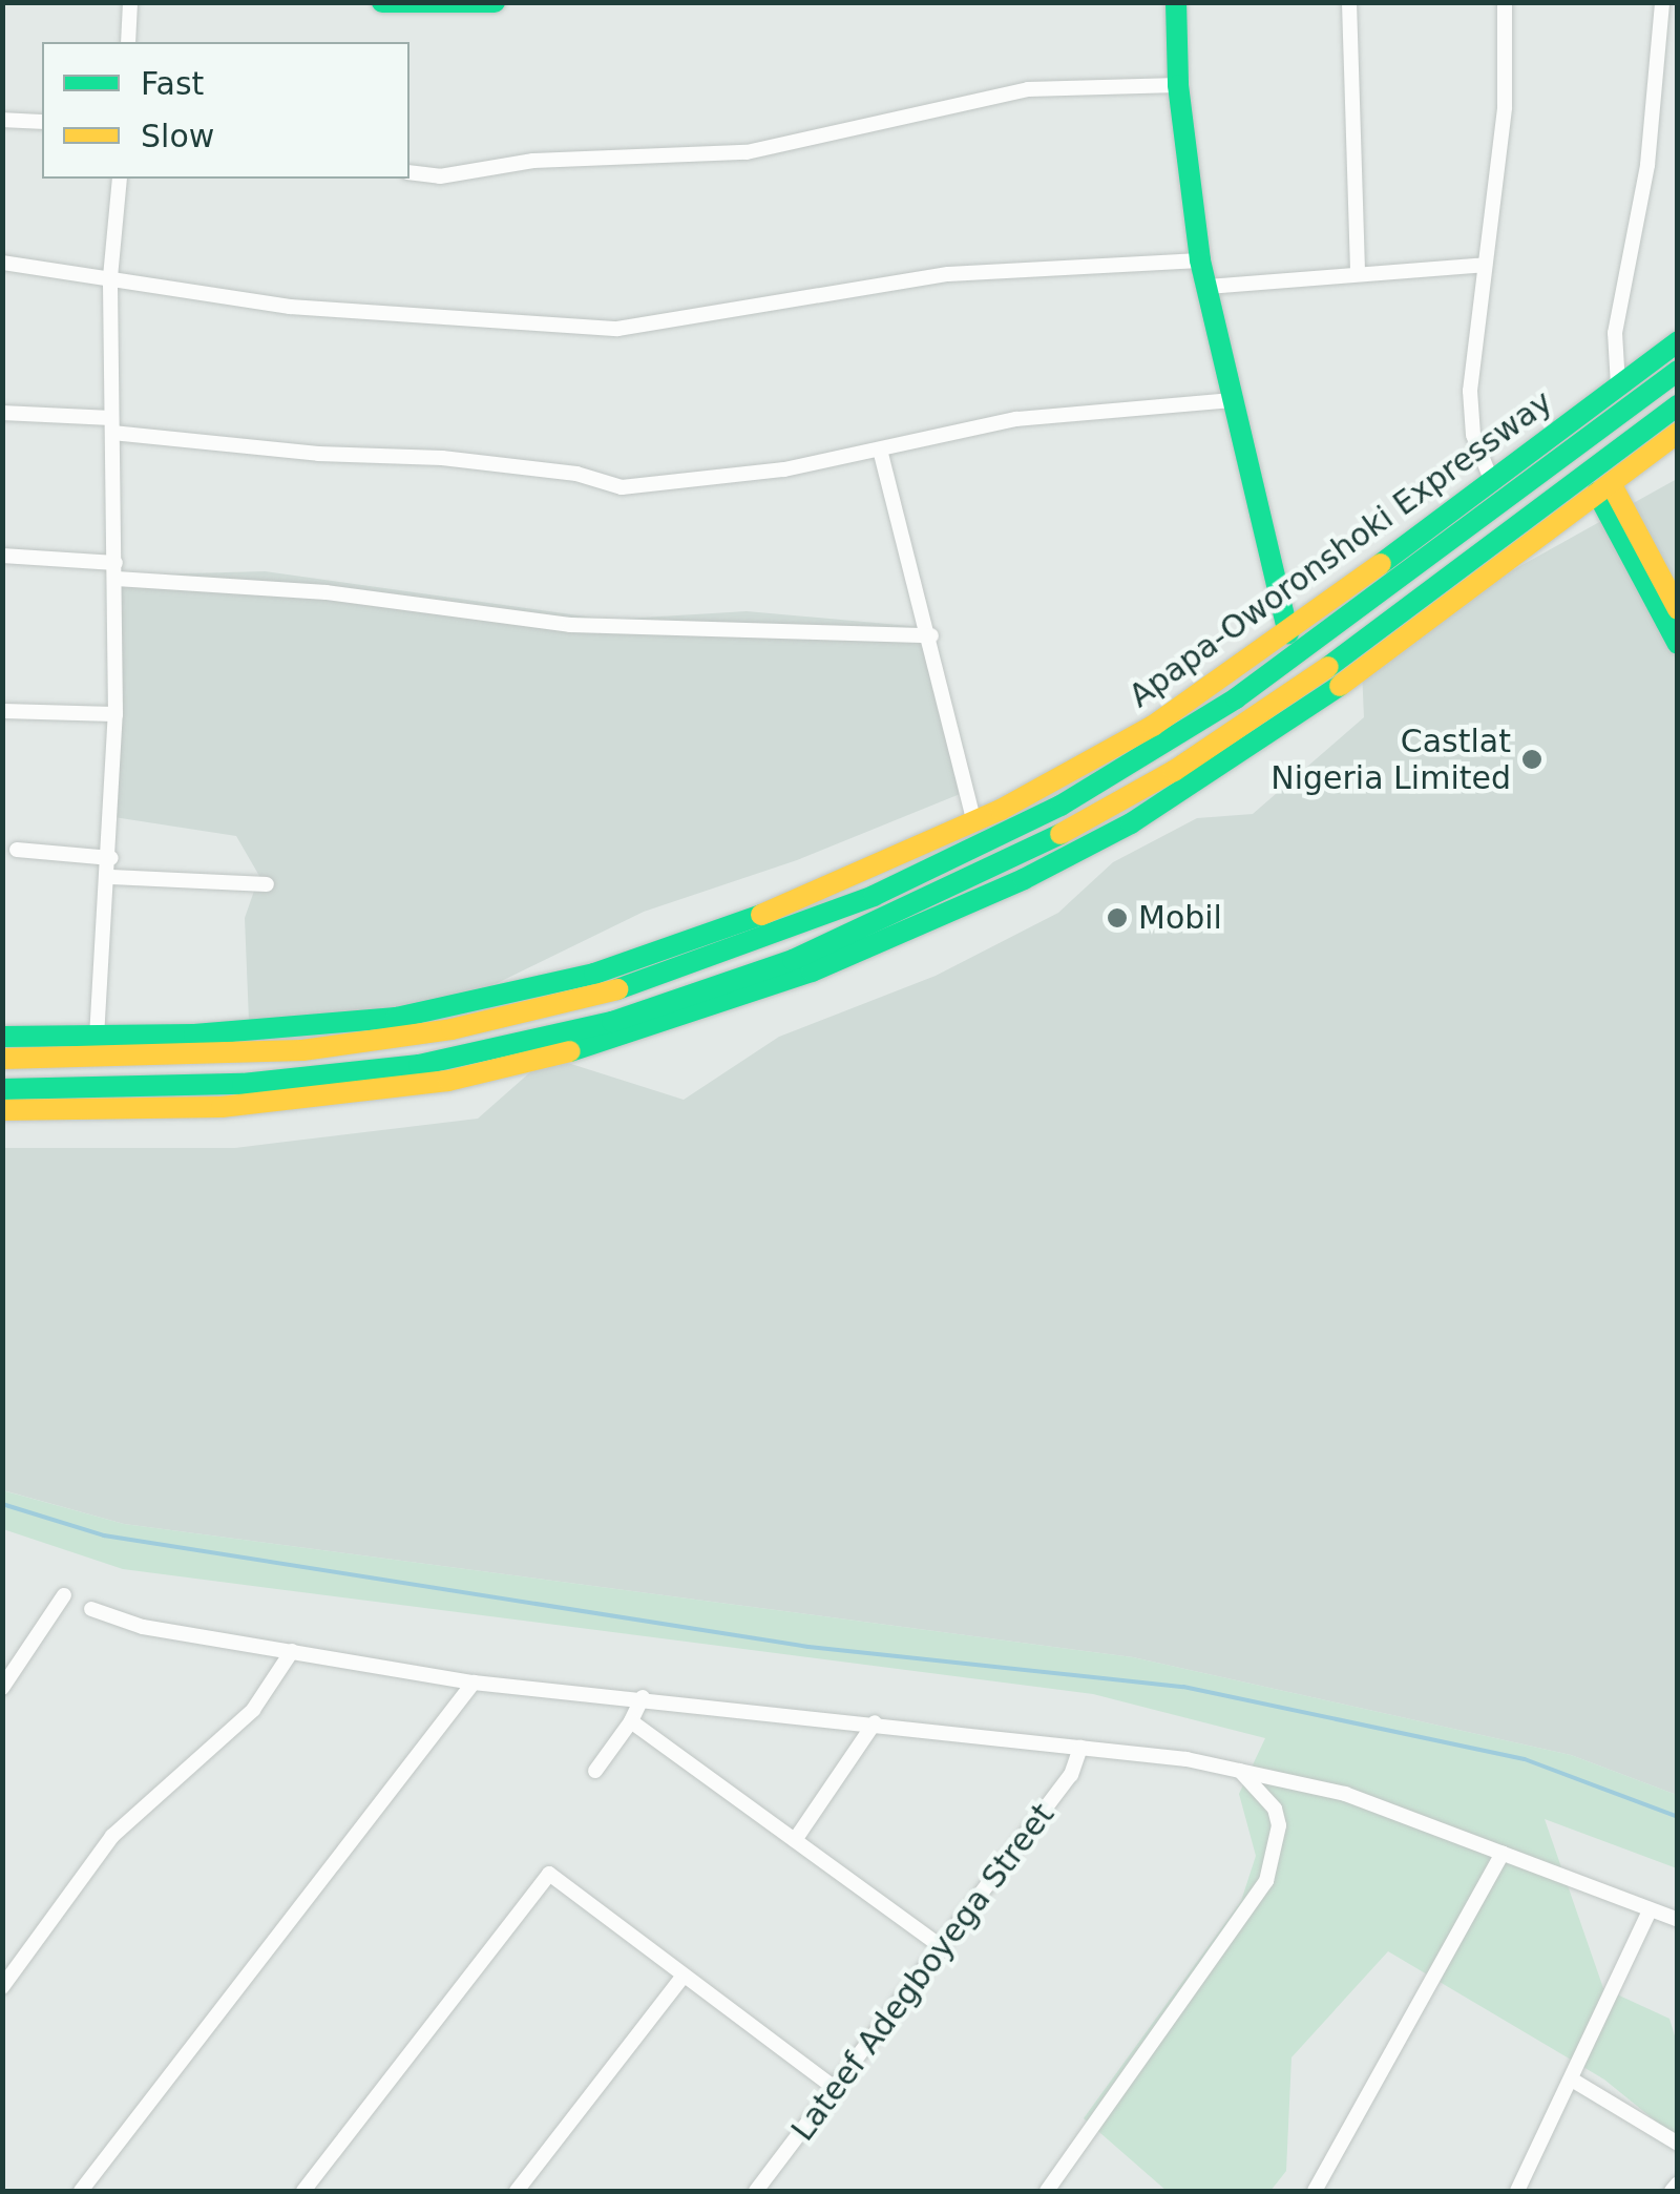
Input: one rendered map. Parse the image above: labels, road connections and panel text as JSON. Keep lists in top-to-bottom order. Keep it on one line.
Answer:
{"streets":{"main road":["Apapa-Oworonshoki Expressway"],"street":["Lateef Adegboyega Street"]},"places":["Castlat Nigeria Limited","Mobil"],"legend":["Fast","Slow"]}
